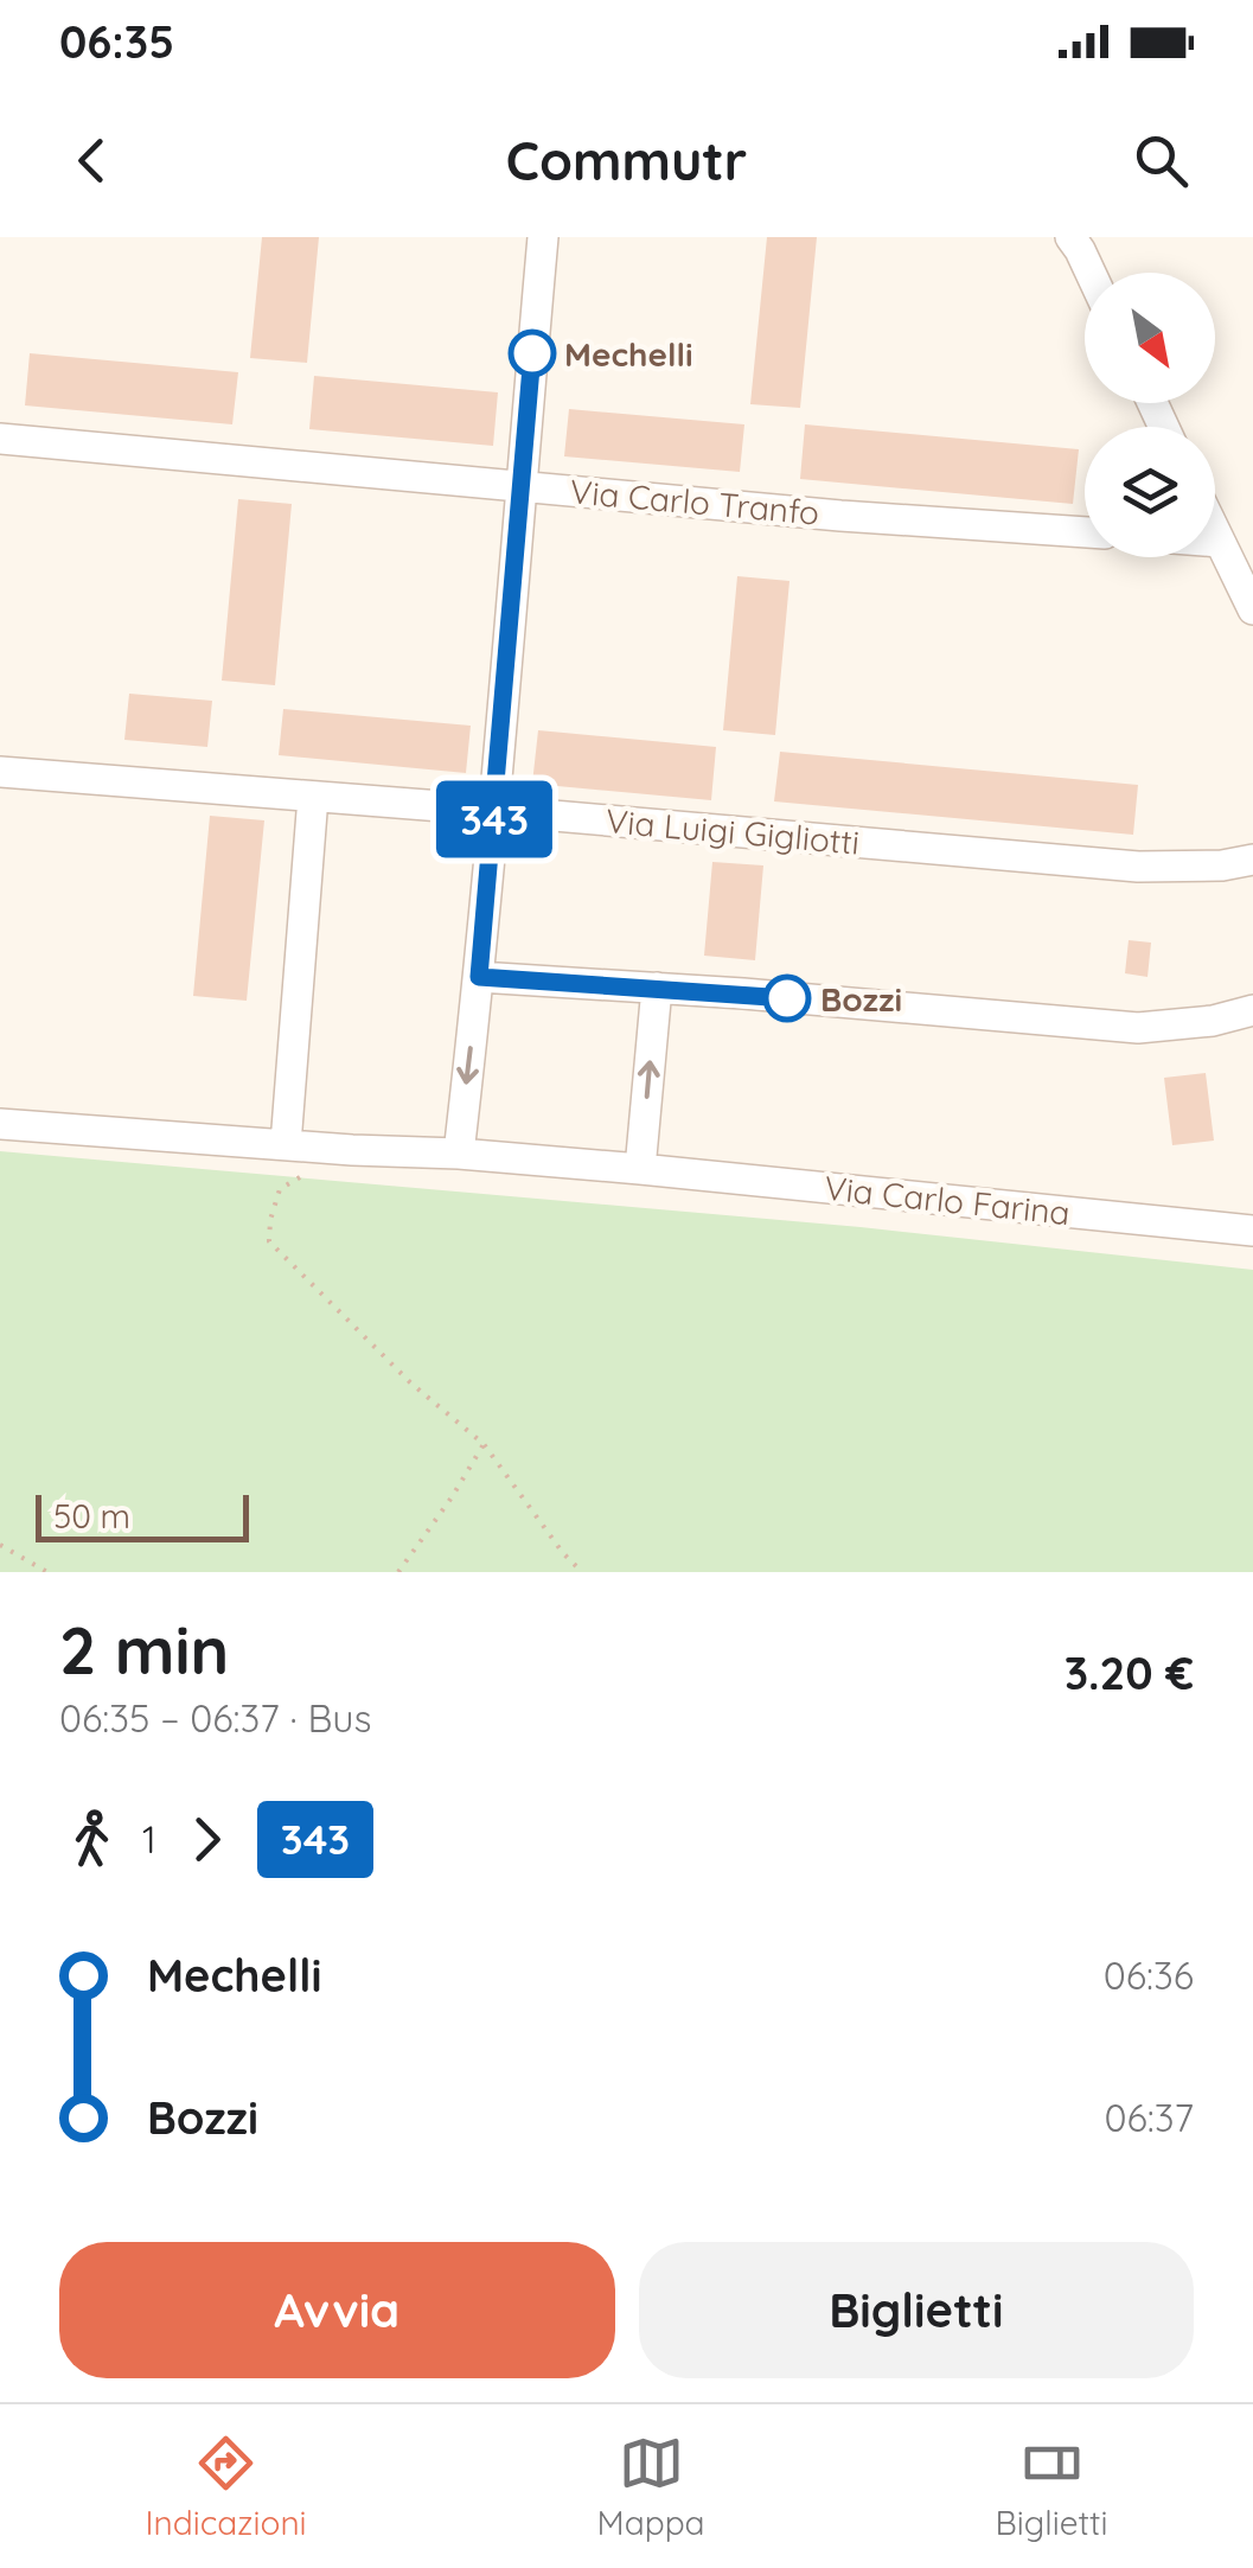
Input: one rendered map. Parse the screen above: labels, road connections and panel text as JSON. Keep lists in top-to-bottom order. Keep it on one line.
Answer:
{"streets":{"street":["Via Carlo Tranfo","Via Luigi Gigliotti","Via Carlo Farina"]},"places":["Mechelli","Bozzi"],"lines":["bus line 343"],"scale_bar":"50 m","north":"bottom right","page":{"status":"06:35","header":"Commutr","on_map":"343","scale":"50 m","heading":["2 min","06:35 – 06:37 · Bus","3.20 €"],"legs":["1","343"],"list":[{"name":"Mechelli","value":"06:36"},{"name":"Bozzi","value":"06:37"}],"buttons":["Avvia","Biglietti"],"tabs":["Indicazioni","Mappa","Biglietti"]}}
